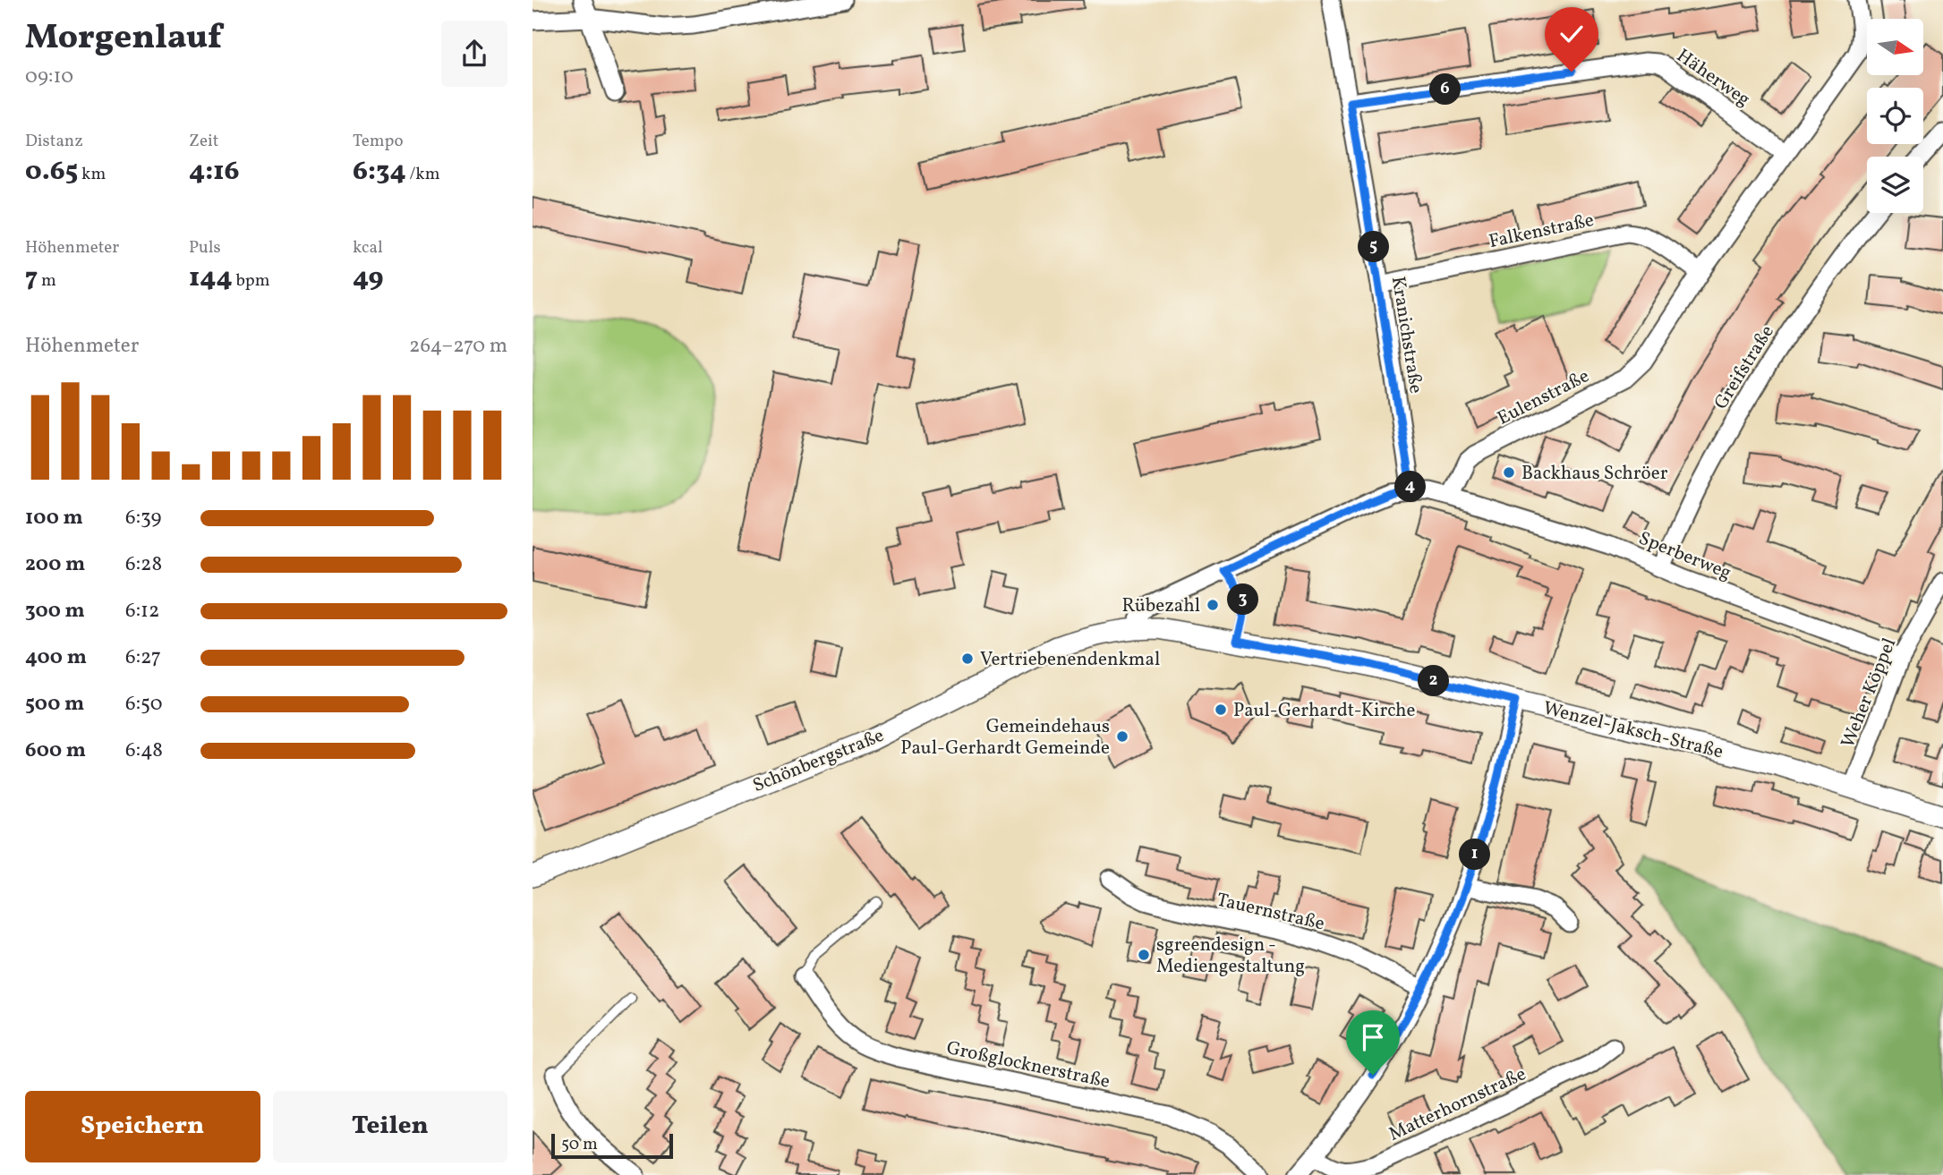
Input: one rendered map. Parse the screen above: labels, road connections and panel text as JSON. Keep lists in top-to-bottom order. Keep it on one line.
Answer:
{"streets":{"street":["Häherweg","Falkenstraße","Kranichstraße","Greifstraße","Eulenstraße","Sperberweg","Weher Köppel","Wenzel-Jaksch-Straße","Schönbergstraße","Tauernstraße","Großglocknerstraße","Matterhornstraße"]},"crossings":[["Häherweg","Kranichstraße"],["Häherweg","Eulenstraße"],["Falkenstraße","Kranichstraße"],["Falkenstraße","Eulenstraße"],["Greifstraße","Sperberweg"],["Eulenstraße","Sperberweg"],["Sperberweg","Weher Köppel"],["Weher Köppel","Wenzel-Jaksch-Straße"],["Wenzel-Jaksch-Straße","Schönbergstraße"]],"places":["Backhaus Schröer","Rübezahl","Vertriebenendenkmal","Paul-Gerhardt-Kirche","Gemeindehaus Paul-Gerhardt Gemeinde","sgreendesign - Mediengestaltung"],"scale_bar":"50 m","north":"right","page":{"heading":["Morgenlauf","09:10"],"pins":["6","5","4","3","2","1"],"stats":[["Distanz","0.65 km"],["Zeit","4:16"],["Tempo","6:34 /km"],["Höhenmeter","7 m"],["Puls","144 bpm"],["kcal","49"]],"chart":["Höhenmeter","264–270 m"],"list":[{"name":"100 m","note":"6:39"},{"name":"200 m","note":"6:28"},{"name":"300 m","note":"6:12"},{"name":"400 m","note":"6:27"},{"name":"500 m","note":"6:50"},{"name":"600 m","note":"6:48"}],"buttons":["Speichern","Teilen"],"scale":"50 m"}}
